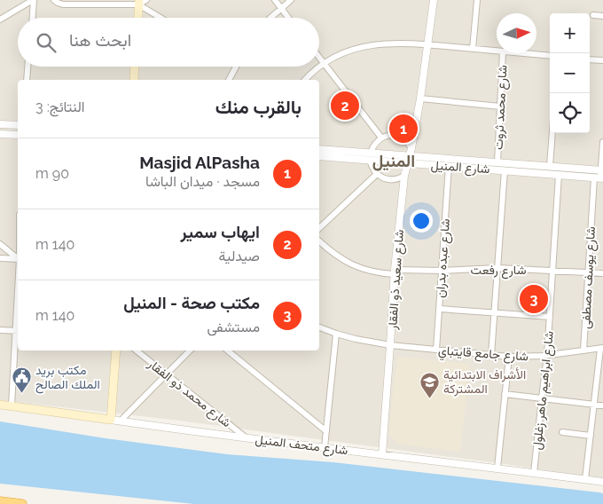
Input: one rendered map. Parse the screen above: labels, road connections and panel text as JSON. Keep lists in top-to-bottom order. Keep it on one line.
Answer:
{"streets":{"main road":["شارع متحف المنيل"],"street":["شارع محمد ثروت","شارع المنيل","شارع عبده بدران","شارع رفعت","شارع يوسف مصطفى","شارع سعيد ذو الفقار","شارع جامع قايتباي","شارع ابراهيم ماهر زغلول","شارع محمد ذو الفقار"]},"crossings":[["شارع محمد ثروت","شارع المنيل"],["شارع المنيل","شارع عبده بدران"],["شارع المنيل","شارع يوسف مصطفى"],["شارع المنيل","شارع سعيد ذو الفقار"],["شارع المنيل","شارع ابراهيم ماهر زغلول"],["شارع عبده بدران","شارع رفعت"],["شارع عبده بدران","شارع جامع قايتباي"],["شارع رفعت","شارع يوسف مصطفى"],["شارع رفعت","شارع سعيد ذو الفقار"],["شارع رفعت","شارع ابراهيم ماهر زغلول"],["شارع يوسف مصطفى","شارع جامع قايتباي"],["شارع سعيد ذو الفقار","شارع جامع قايتباي"],["شارع سعيد ذو الفقار","شارع متحف المنيل"],["شارع جامع قايتباي","شارع ابراهيم ماهر زغلول"],["شارع ابراهيم ماهر زغلول","شارع متحف المنيل"],["شارع محمد ذو الفقار","شارع متحف المنيل"]],"districts":["المنيل"],"places":{"public building":["مكتب بريد الملك الصالح"],"school or university":["الأشراف الابتدائية المشتركة"]},"north":"right","page":{"map_buttons":["+","−"],"search":"ابحث هنا","heading":["بالقرب منك","النتائج: 3"],"pins":["2","1","3"],"list":[{"mark":"1","name":"Masjid AlPasha","note":"مسجد · ميدان الباشا","value":"90 m"},{"mark":"2","name":"ايهاب سمير","note":"صيدلية","value":"140 m"},{"mark":"3","name":"مكتب صحة - المنيل","note":"مستشفى","value":"140 m"}]}}
